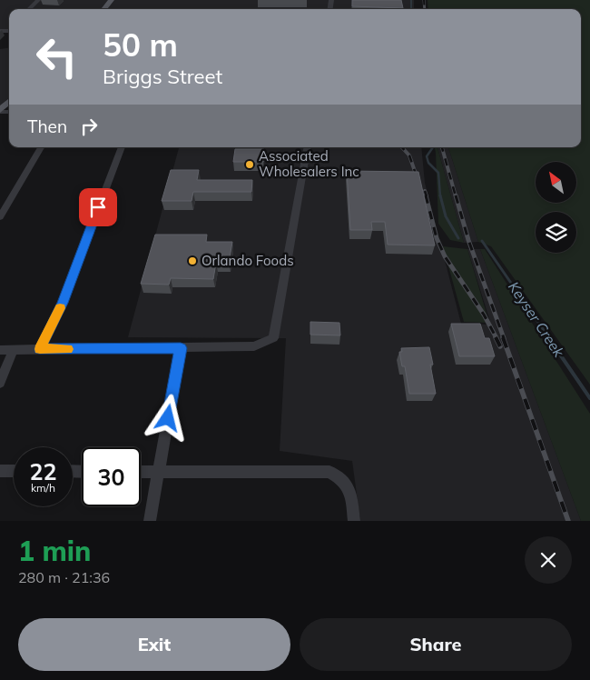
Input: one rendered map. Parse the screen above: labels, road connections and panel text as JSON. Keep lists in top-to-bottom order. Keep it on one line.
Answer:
{"water":["Keyser Creek"],"places":["Associated Wholesalers Inc","Orlando Foods"],"north":"top left","page":{"turn":["50 m","Briggs Street"],"then":"Then","speed":"22 km/h","limit":"30","heading":["1 min","280 m · 21:36"],"buttons":["Exit","Share"]}}
